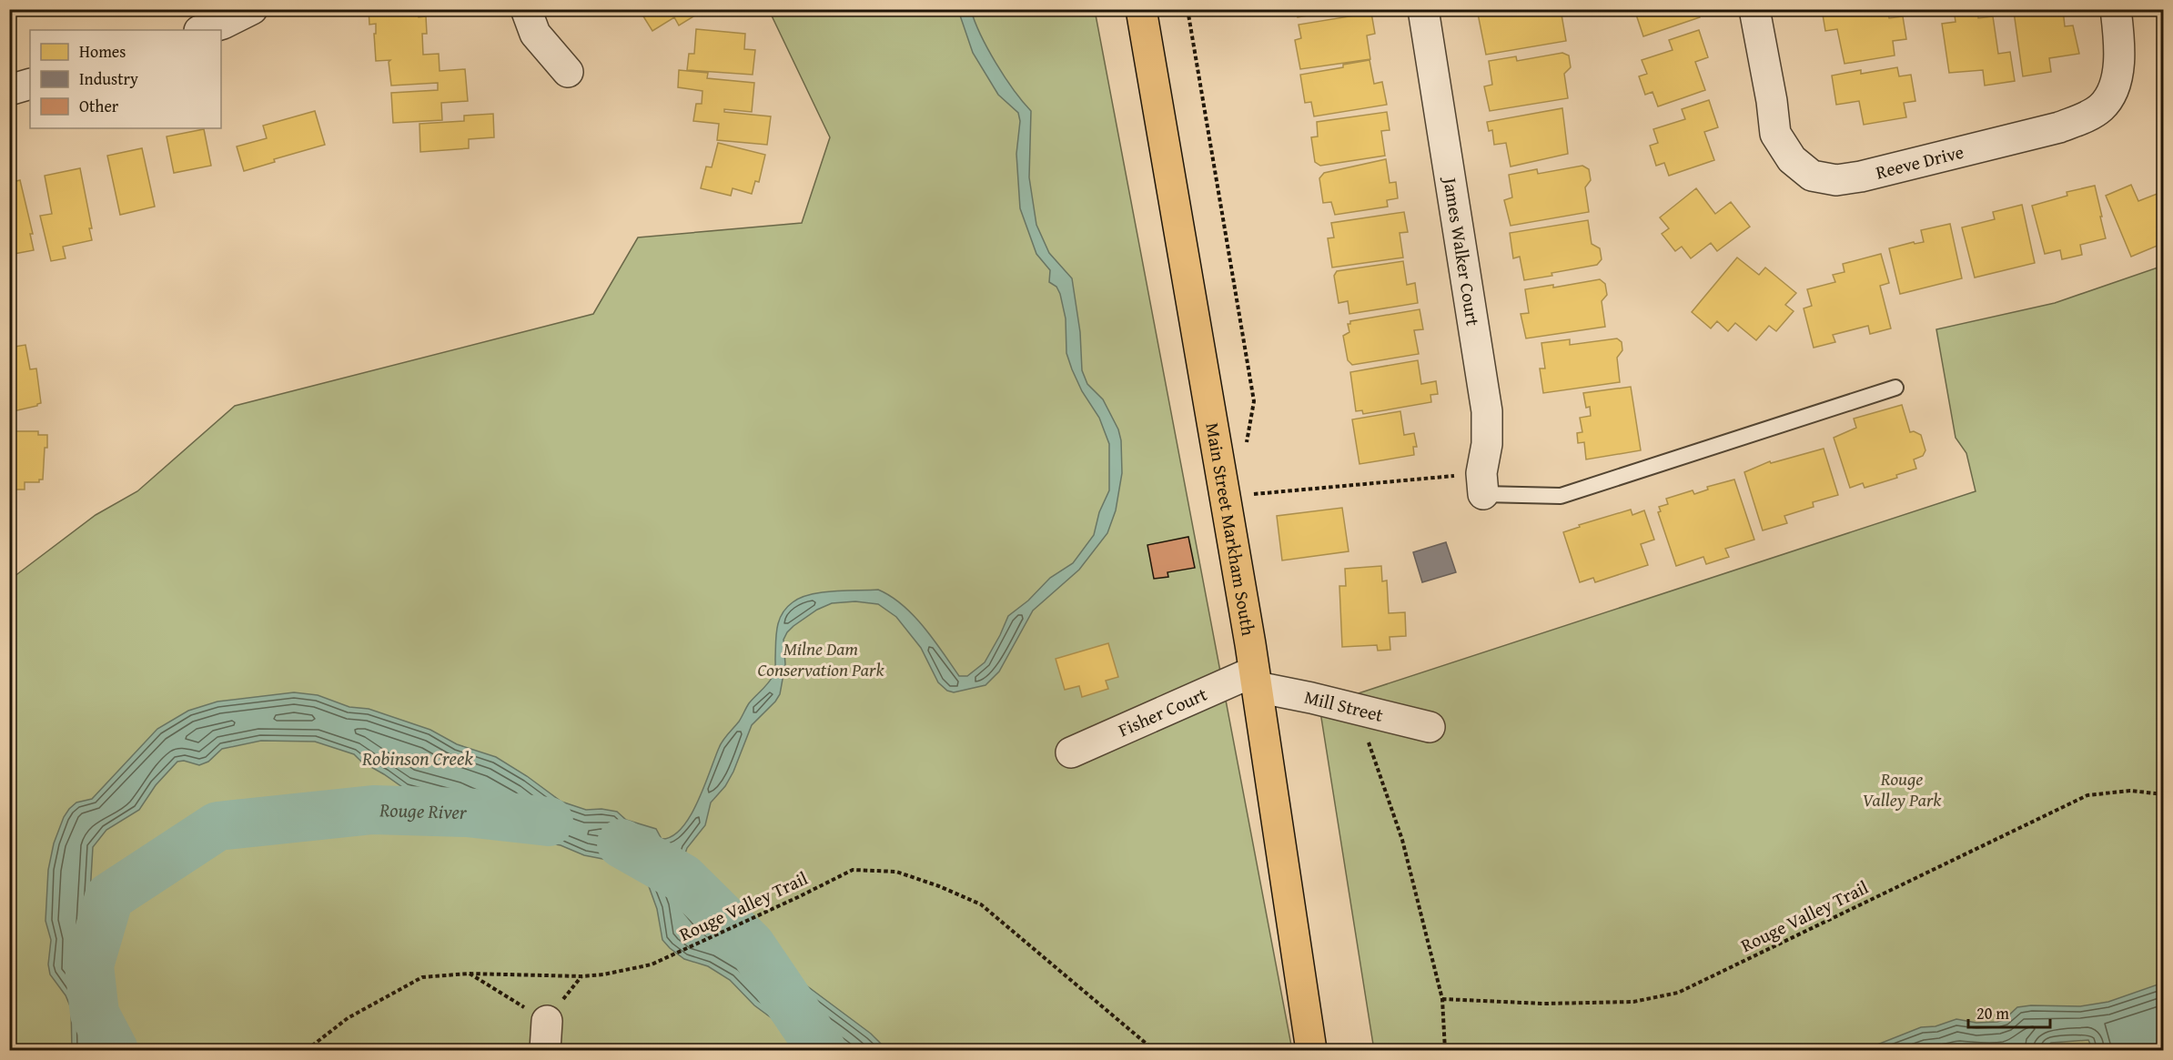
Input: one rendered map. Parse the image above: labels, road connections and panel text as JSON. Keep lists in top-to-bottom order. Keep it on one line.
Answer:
{"streets":{"main road":["Main Street Markham South"],"street":["Reeve Drive","James Walker Court","Mill Street","Fisher Court"],"path":["Rouge Valley Trail"]},"crossings":[["Main Street Markham South","Mill Street"],["Main Street Markham South","Fisher Court"],["Mill Street","Fisher Court"]],"water":["Robinson Creek","Rouge River"],"parks":["Milne Dam Conservation Park","Rouge Valley Park"],"legend":["Homes","Industry","Other"],"scale_bar":"20 m"}
